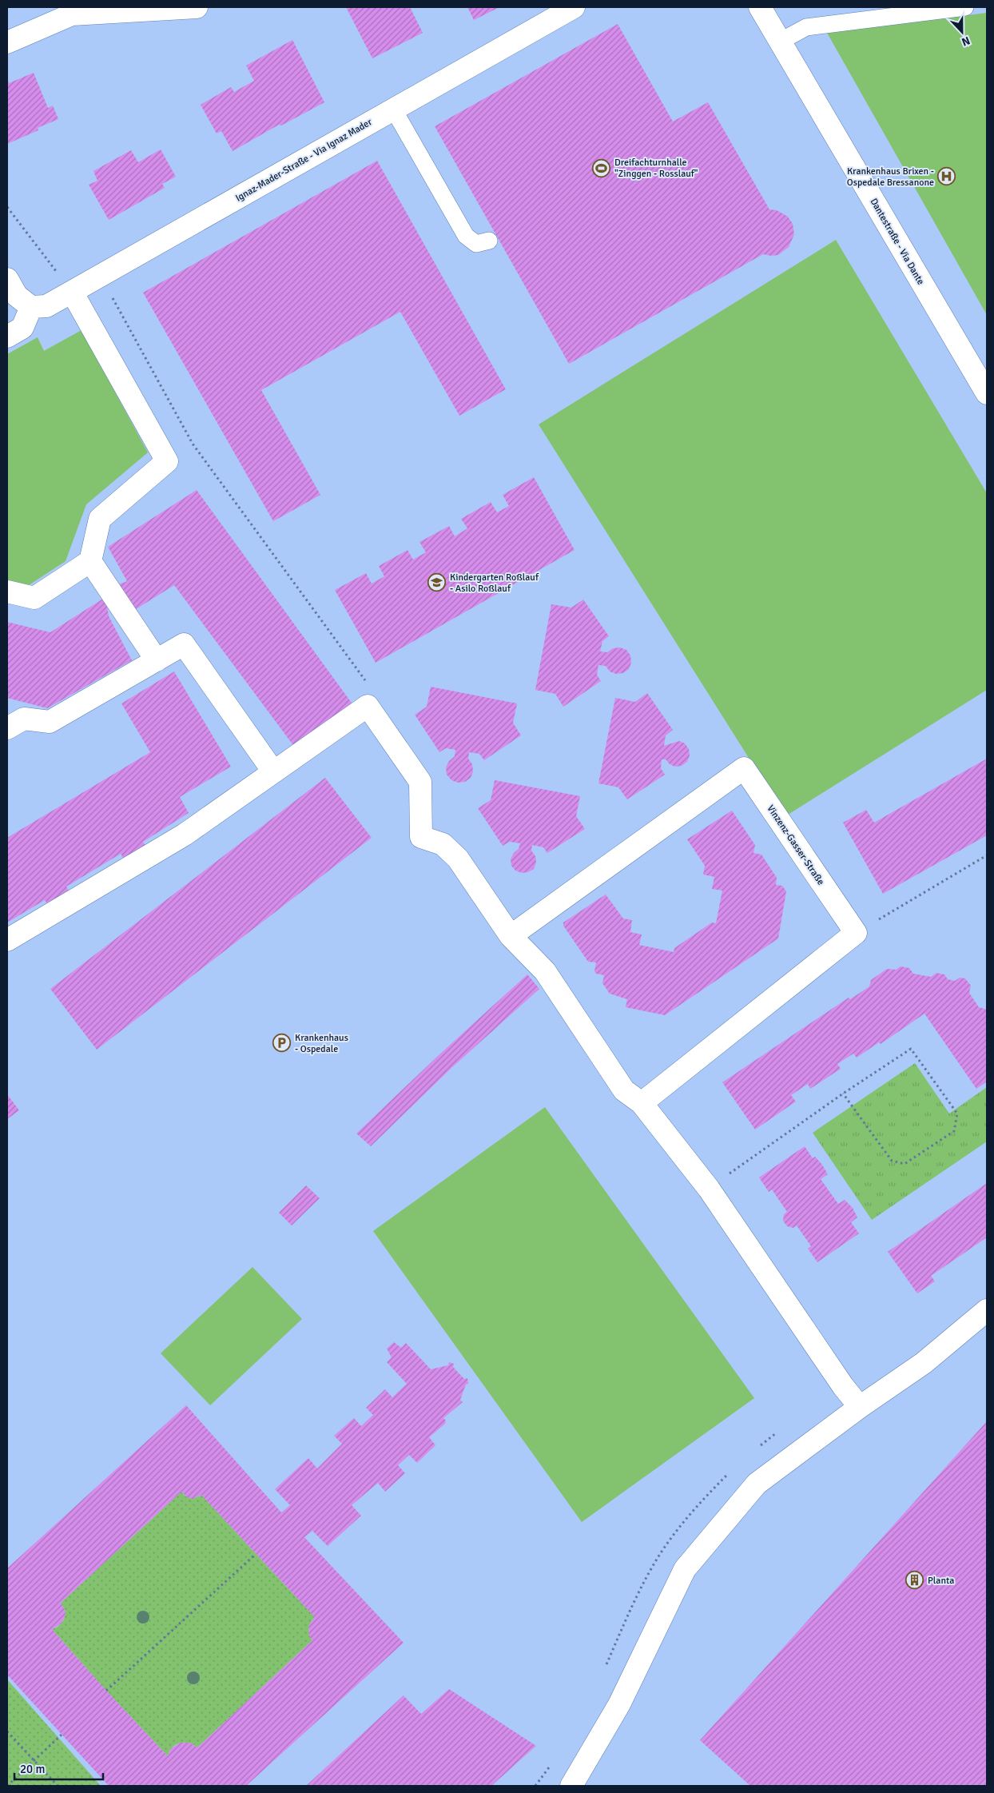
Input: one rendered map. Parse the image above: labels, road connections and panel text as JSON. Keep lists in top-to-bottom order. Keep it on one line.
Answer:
{"streets":{"street":["Ignaz-Mader-Straße - Via Ignaz Mader","Dantestraße - Via Dante","Vinzenz-Gasser-Straße"]},"places":{"sports":["Dreifachturnhalle \"Zinggen - Rosslauf\""],"hospital":["Krankenhaus Brixen - Ospedale Bressanone"],"school or university":["Kindergarten Roßlauf - Asilo Roßlauf"],"parking":["Krankenhaus - Ospedale"],"building":["Planta"]},"scale_bar":"20 m","north":"bottom"}
